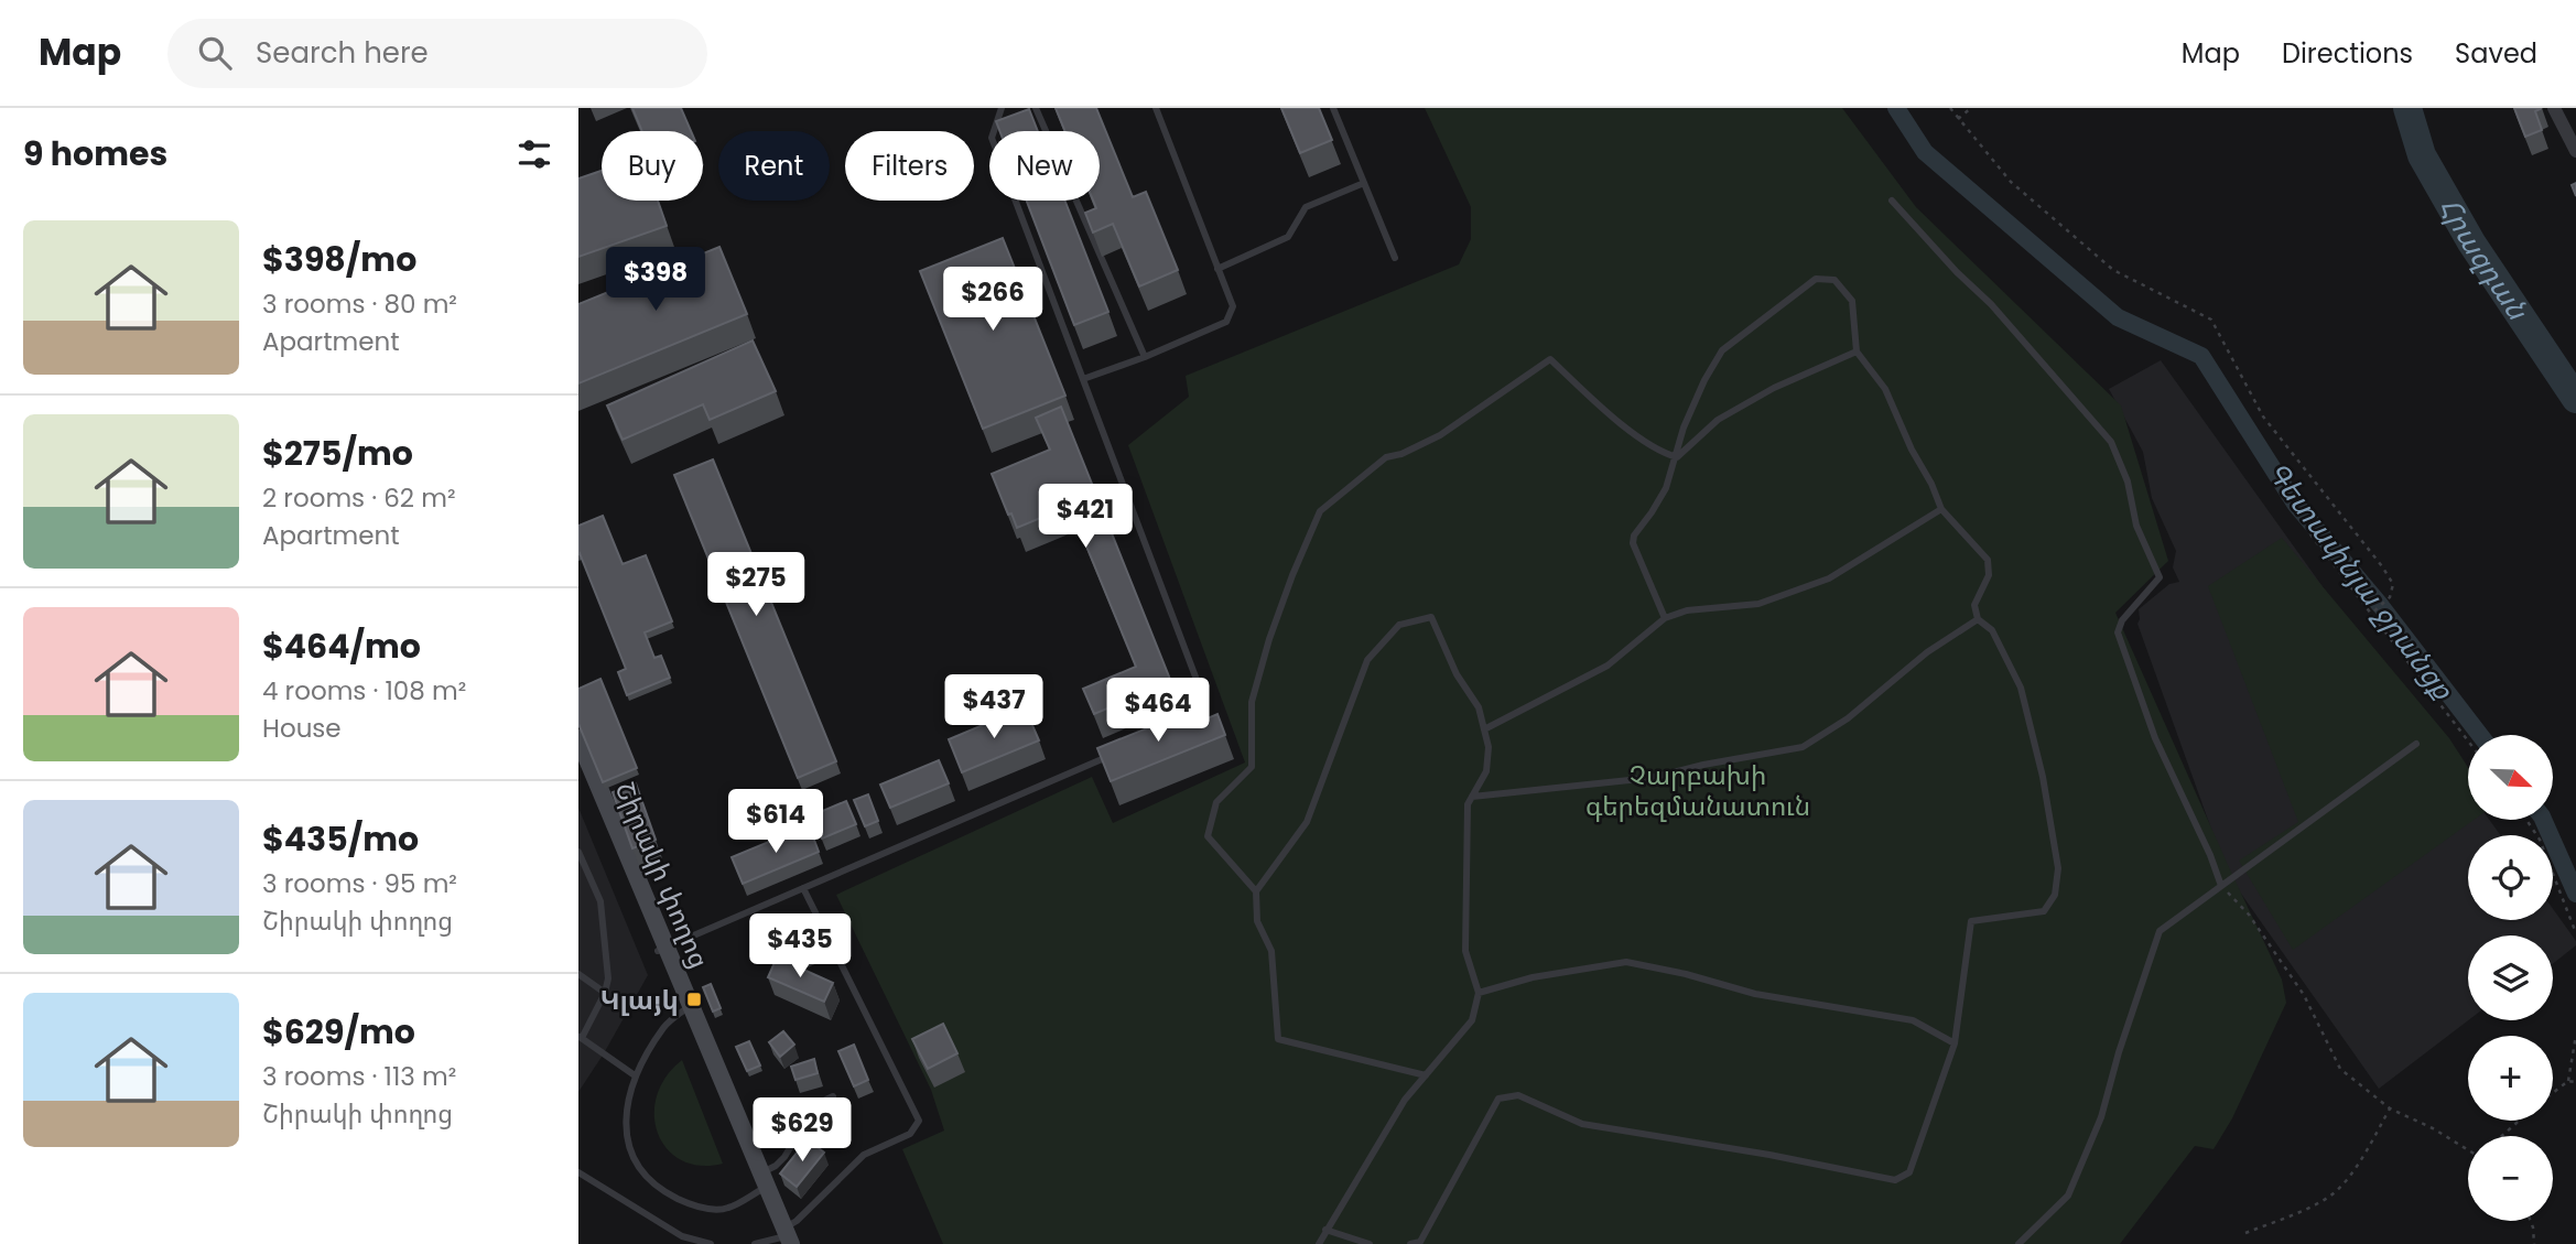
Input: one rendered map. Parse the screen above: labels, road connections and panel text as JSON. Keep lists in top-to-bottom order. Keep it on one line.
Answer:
{"streets":{"main road":["Շիրակի փողոց"]},"water":["Հրազդան","Գետափնյա ջրանցք"],"parks":["Չարբախի գերեզմանատուն"],"places":{"transit":["Կլայկ"]},"north":"bottom right","page":{"header":"Map","search":"Search here","nav":["Map","Directions","Saved"],"heading":"9 homes","chip":["Buy","Rent","Filters","New"],"list":[{"name":"$398/mo","note":"3 rooms · 80 m² · Apartment"},{"name":"$275/mo","note":"2 rooms · 62 m² · Apartment"},{"name":"$464/mo","note":"4 rooms · 108 m² · House"},{"name":"$435/mo","note":"3 rooms · 95 m² · Շիրակի փողոց"},{"name":"$629/mo","note":"3 rooms · 113 m² · Շիրակի փողոց"}],"price":["$398","$266","$421","$275","$437","$464","$614","$435","$629"],"map_buttons":["+","−"]}}
